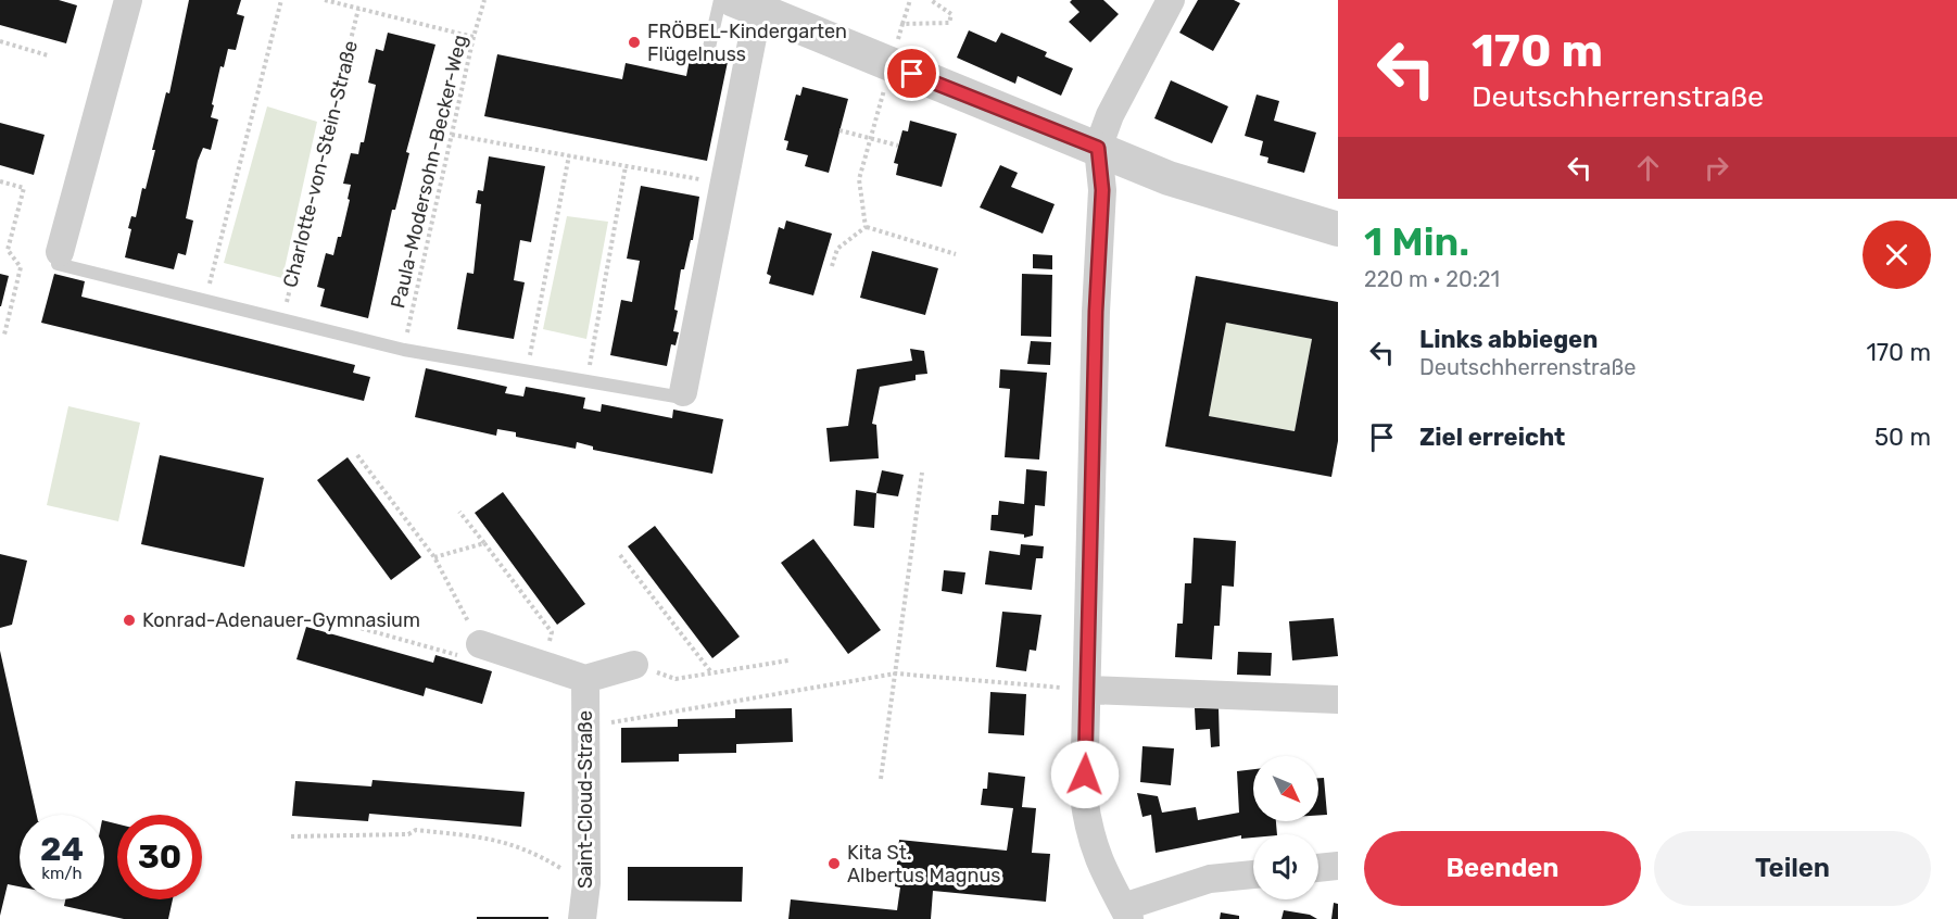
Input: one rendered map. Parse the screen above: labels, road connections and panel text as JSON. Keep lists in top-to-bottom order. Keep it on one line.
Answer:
{"streets":{"street":["Saint-Cloud-Straße"],"path":["Charlotte-von-Stein-Straße","Paula-Modersohn-Becker-Weg"]},"places":["FRÖBEL-Kindergarten Flügelnuss","Konrad-Adenauer-Gymnasium","Kita St. Albertus Magnus"],"north":"bottom right","page":{"turn":["170 m","Deutschherrenstraße"],"heading":["1 Min.","220 m · 20:21"],"list":[{"name":"Links abbiegen","note":"Deutschherrenstraße","value":"170 m"},{"name":"Ziel erreicht","value":"50 m"}],"speed":"24 km/h","limit":"30","buttons":["Beenden","Teilen"]}}
